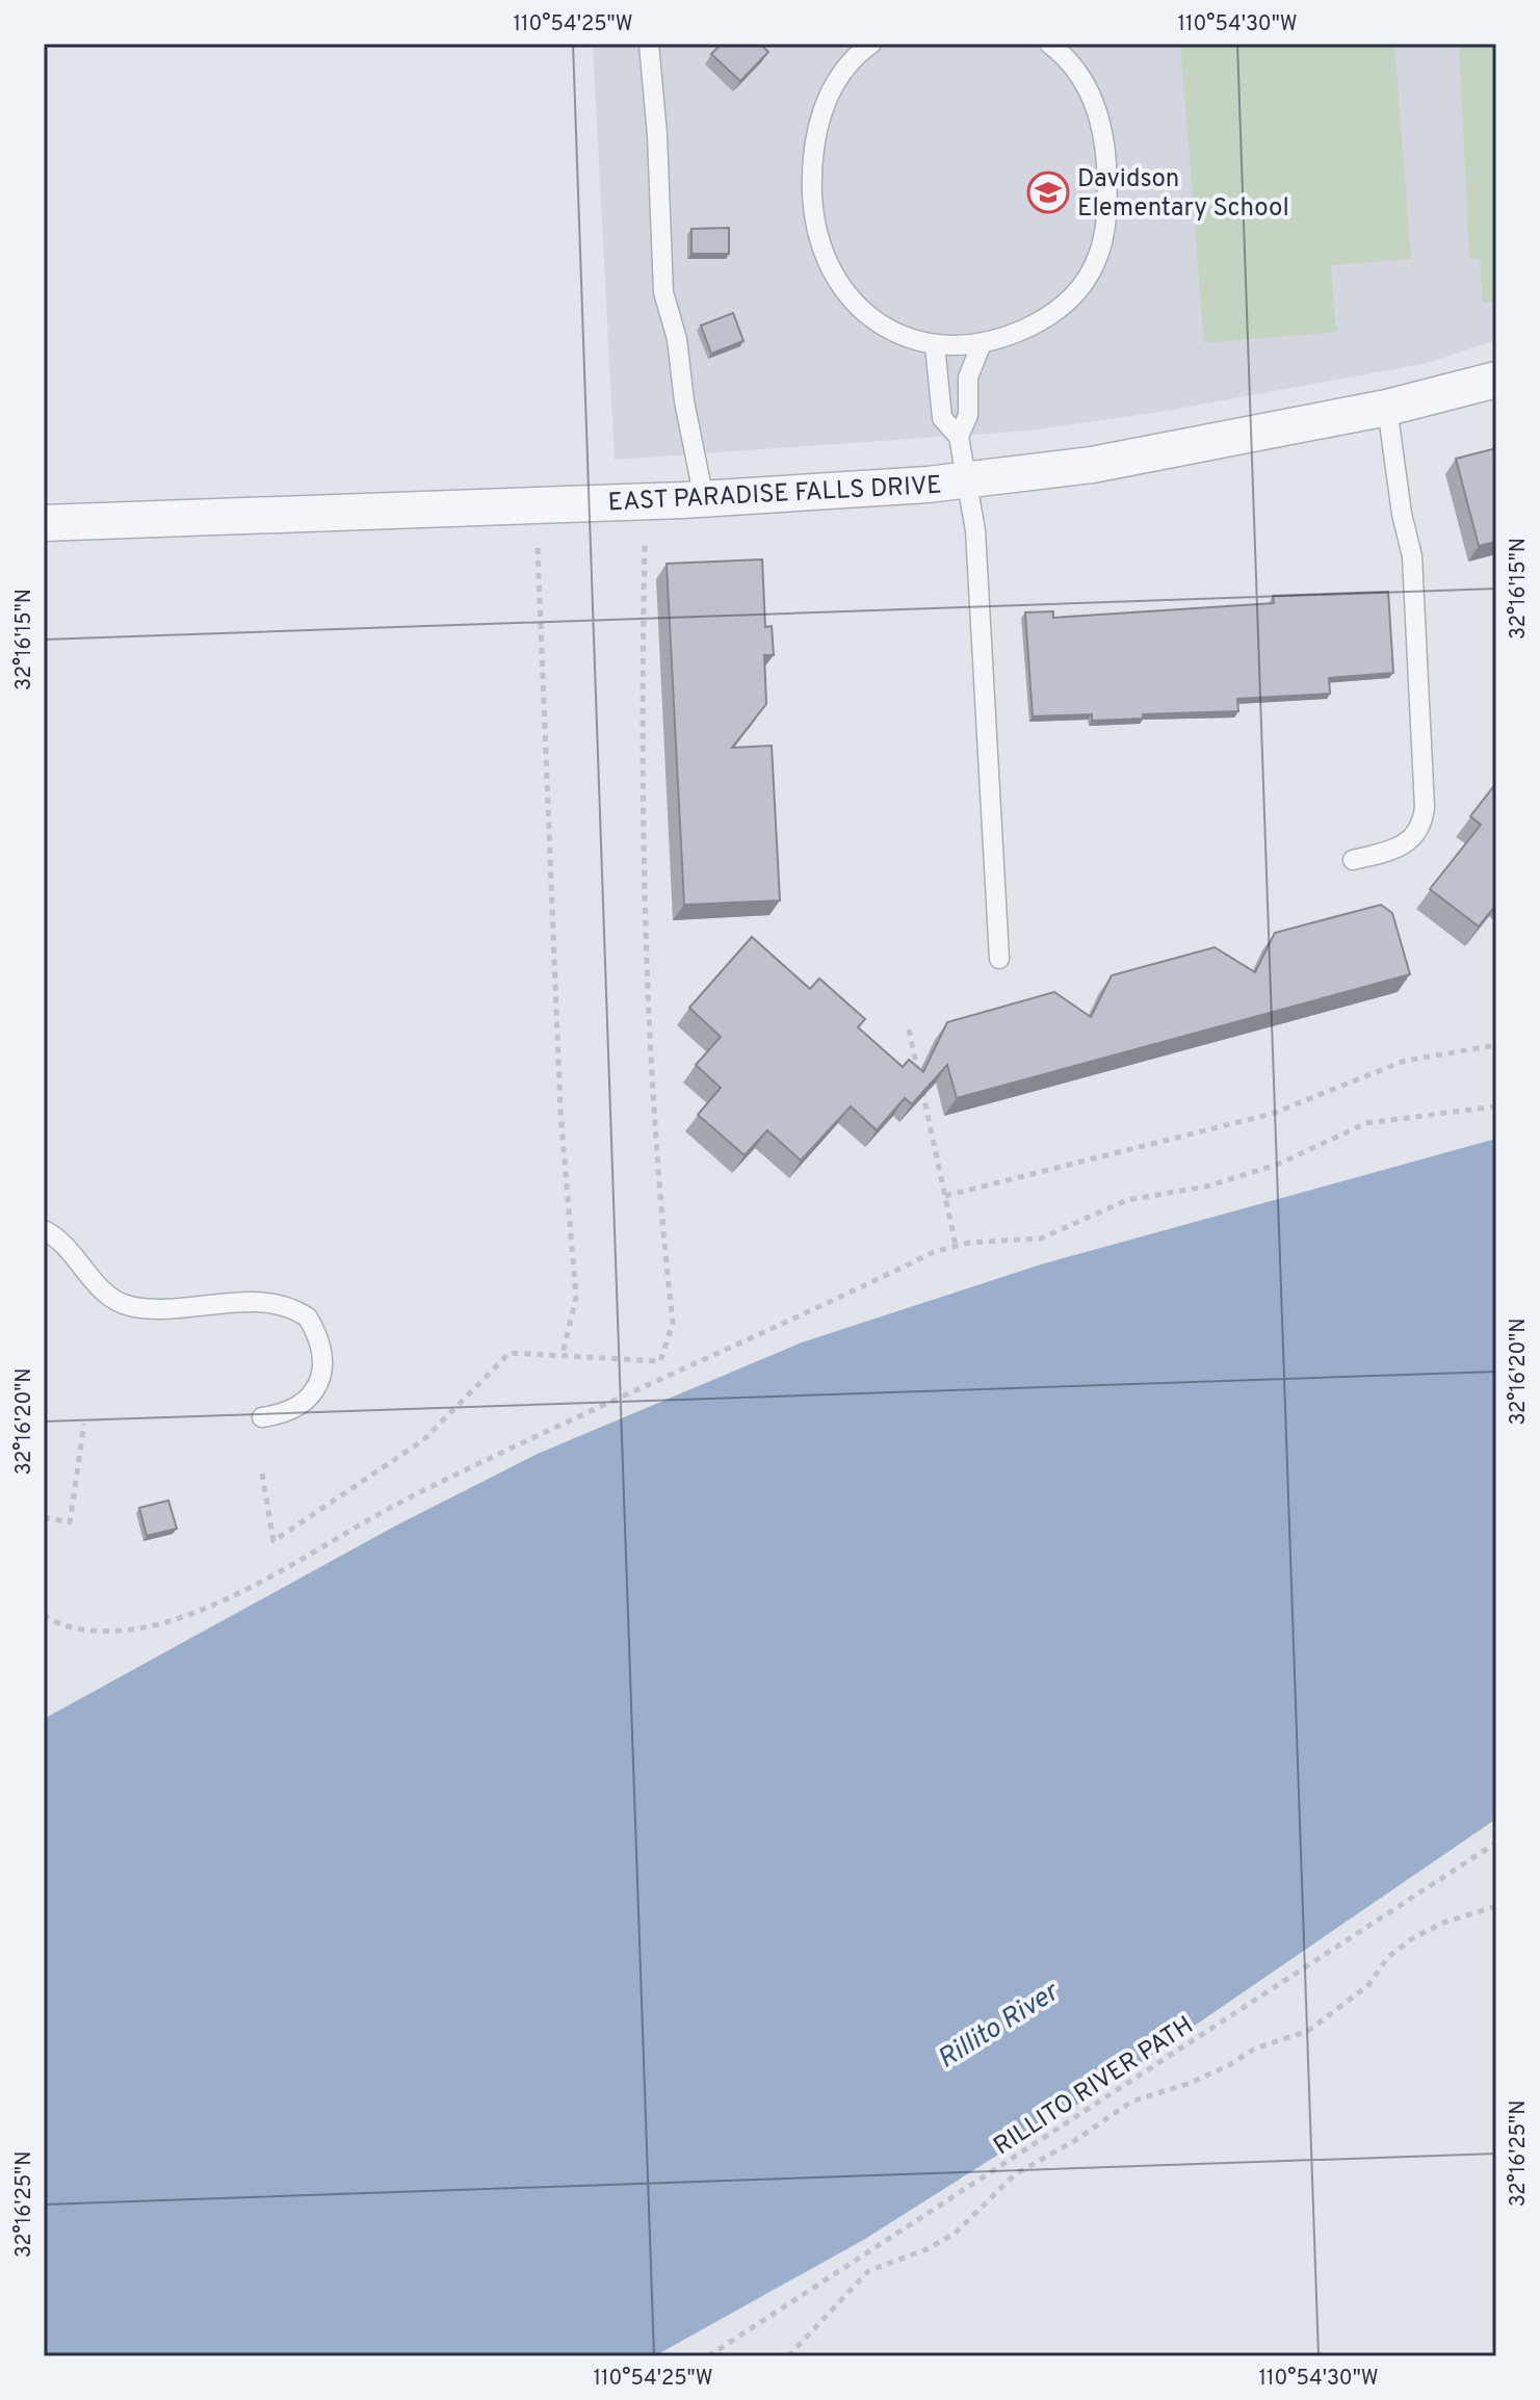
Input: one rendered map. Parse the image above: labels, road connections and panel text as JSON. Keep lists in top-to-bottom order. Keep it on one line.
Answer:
{"streets":{"street":["EAST PARADISE FALLS DRIVE"],"path":["RILLITO RIVER PATH"]},"water":["Rillito River"],"places":{"school or university":["Davidson Elementary School"]},"coordinates":["110°54'25\"W","110°54'30\"W","32°16'15\"N","32°16'20\"N","32°16'25\"N"]}
